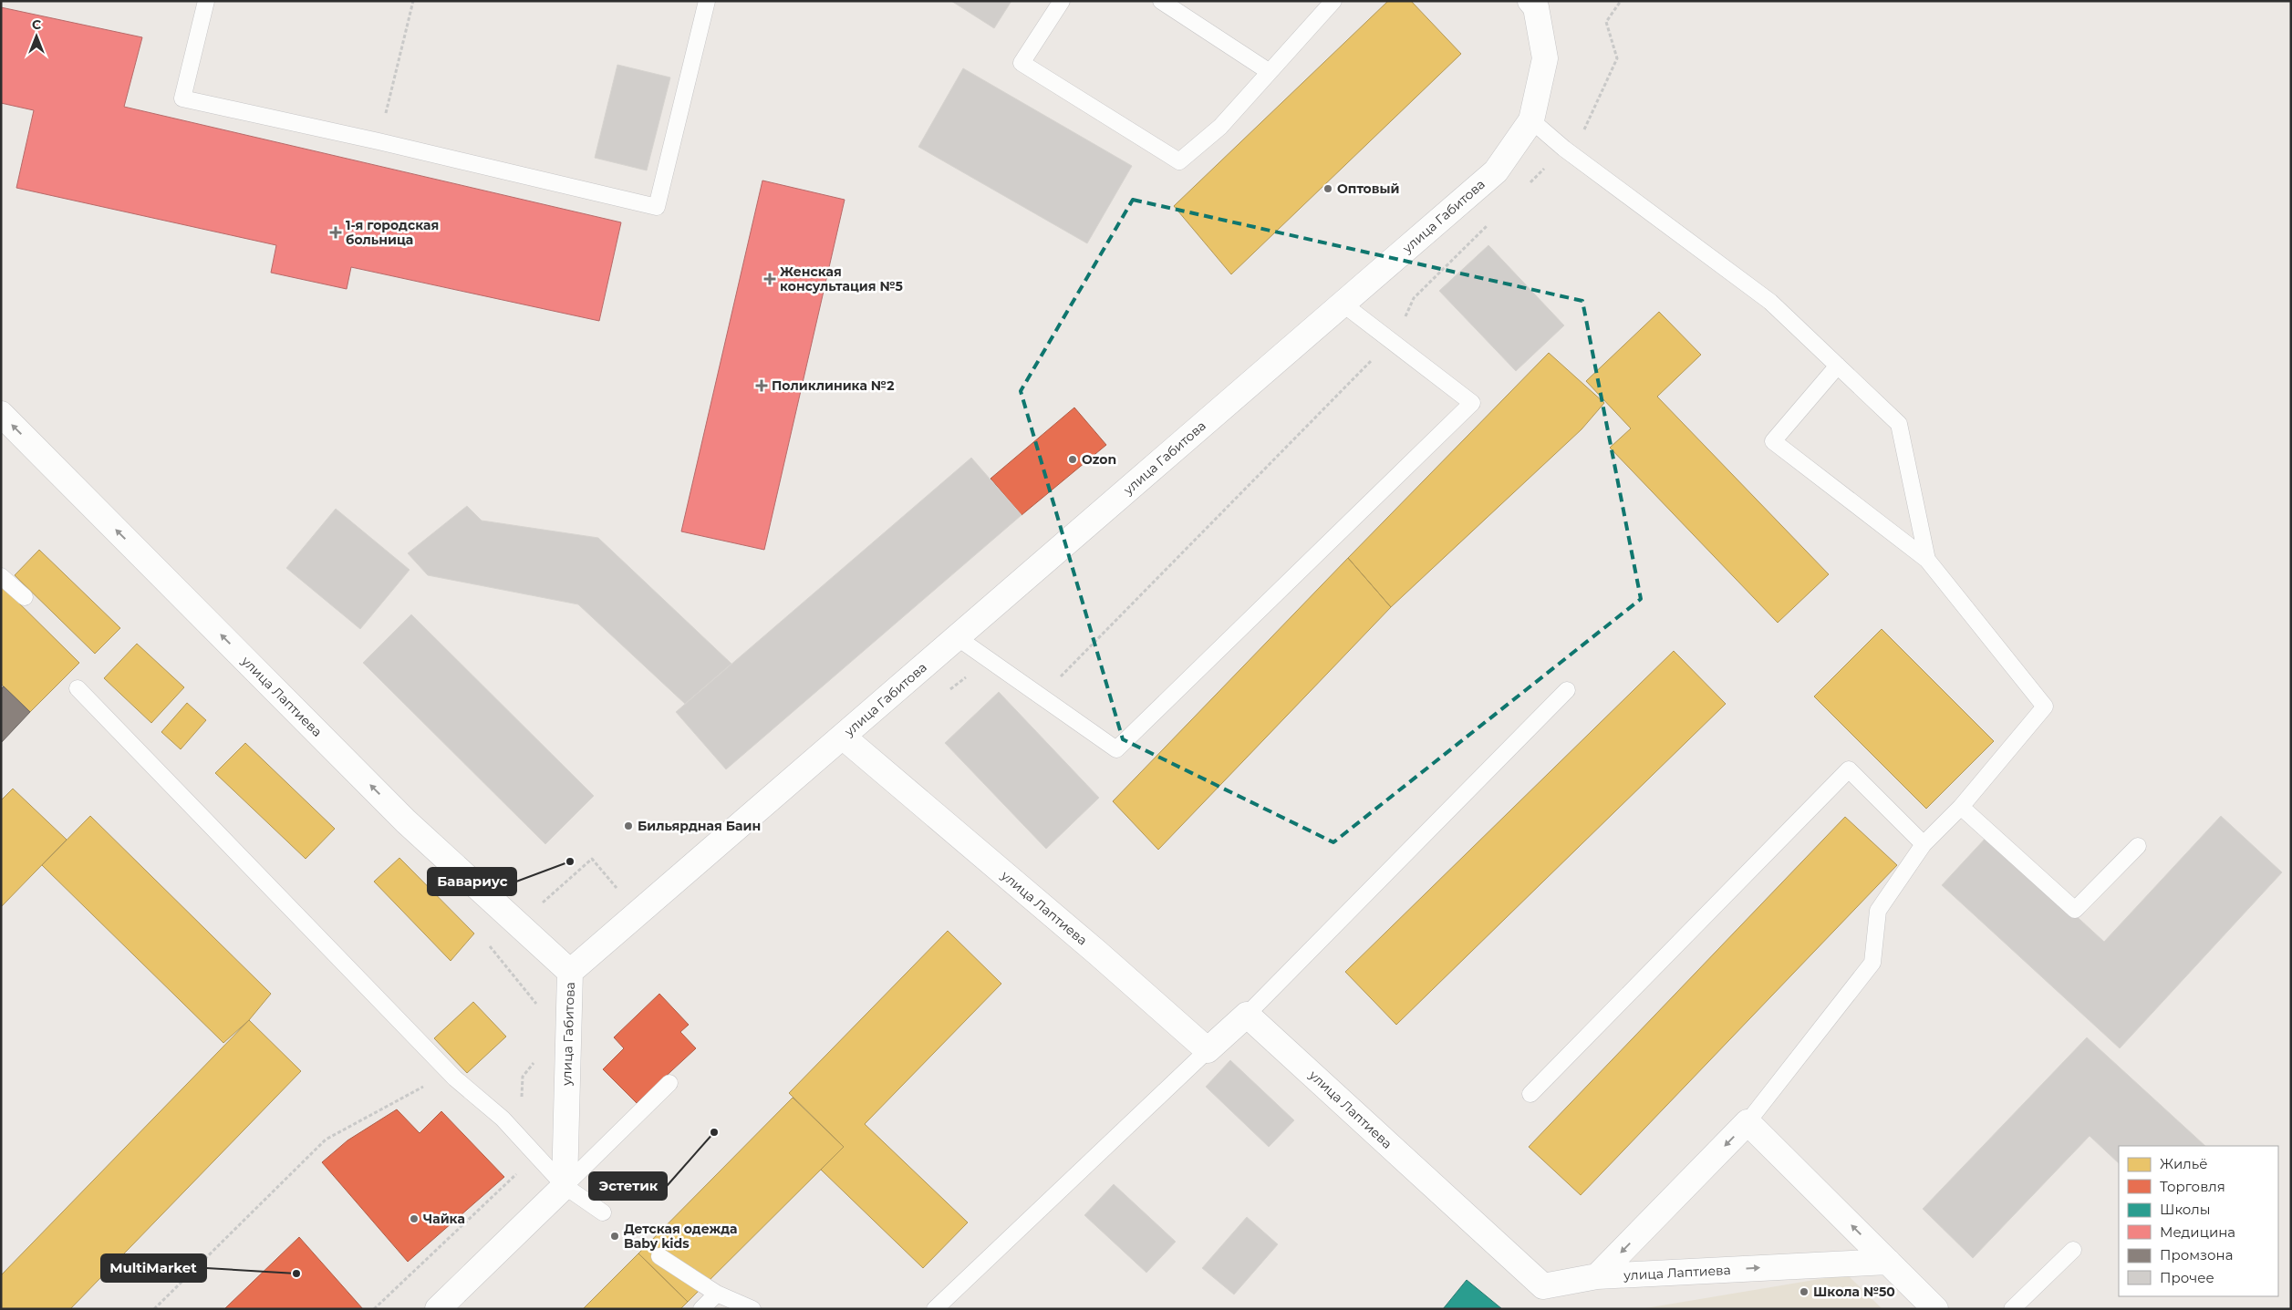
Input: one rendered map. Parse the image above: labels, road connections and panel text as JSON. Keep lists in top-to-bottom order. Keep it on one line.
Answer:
{"streets":{"street":["улица Габитова","улица Лаптиева"]},"crossings":[["улица Габитова","улица Лаптиева"]],"places":{"other":["Оптовый","Ozon","Бильярдная Баин","Бавариус","Эстетик","Чайка","Детская одежда Baby kids","MultiMarket","Школа №50"],"health":["1-я городская больница","Женская консультация №5","Поликлиника №2"]},"legend":["Жильё","Торговля","Школы","Медицина","Промзона","Прочее"],"north":"top"}
